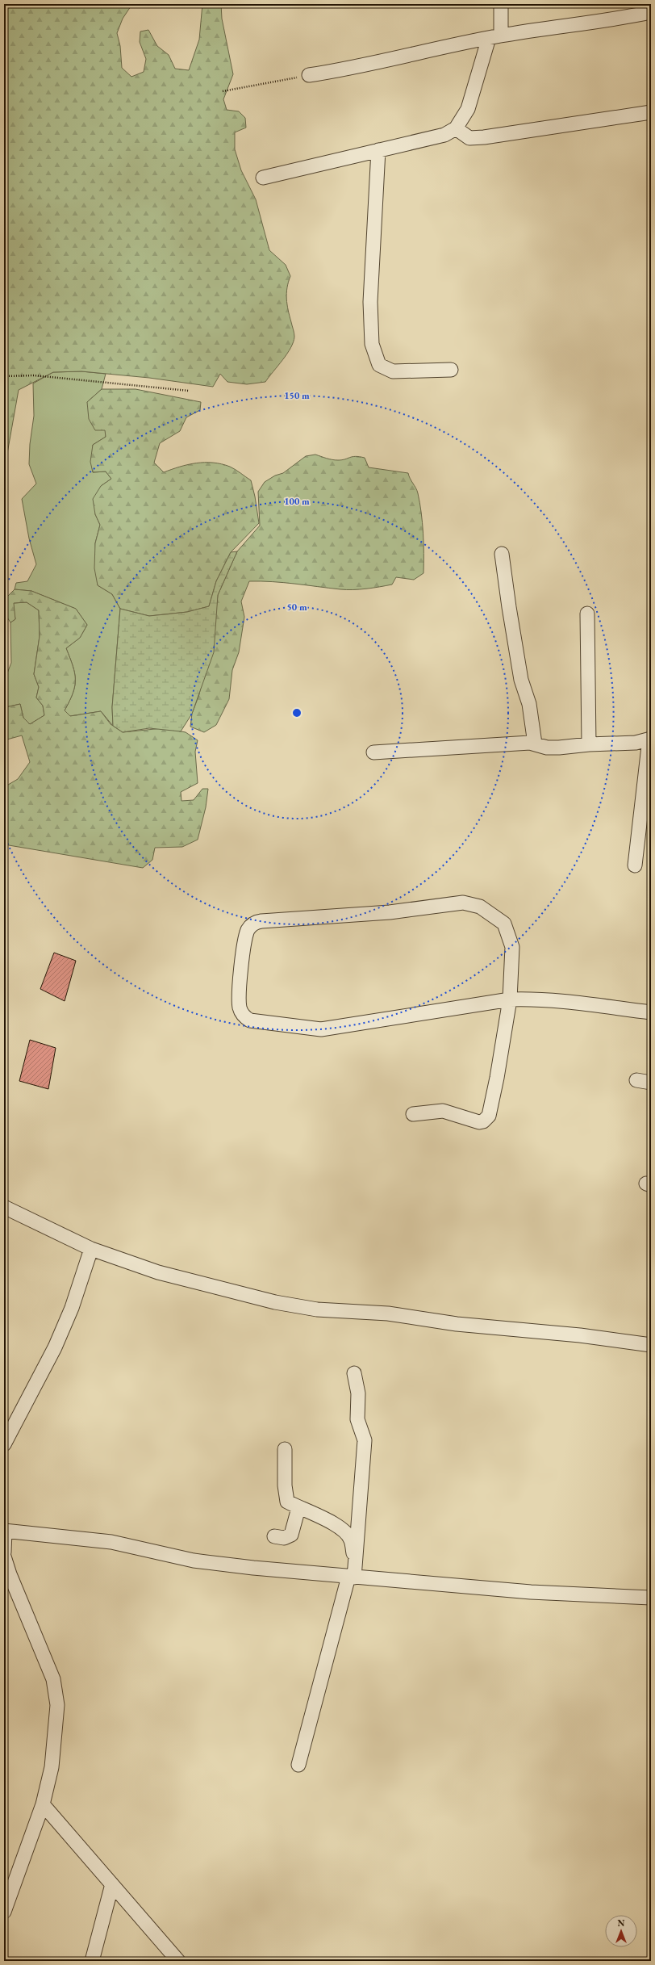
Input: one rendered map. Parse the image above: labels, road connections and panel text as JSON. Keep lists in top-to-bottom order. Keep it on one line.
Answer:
{"north":"top","rings":["150 m","100 m","50 m"]}
